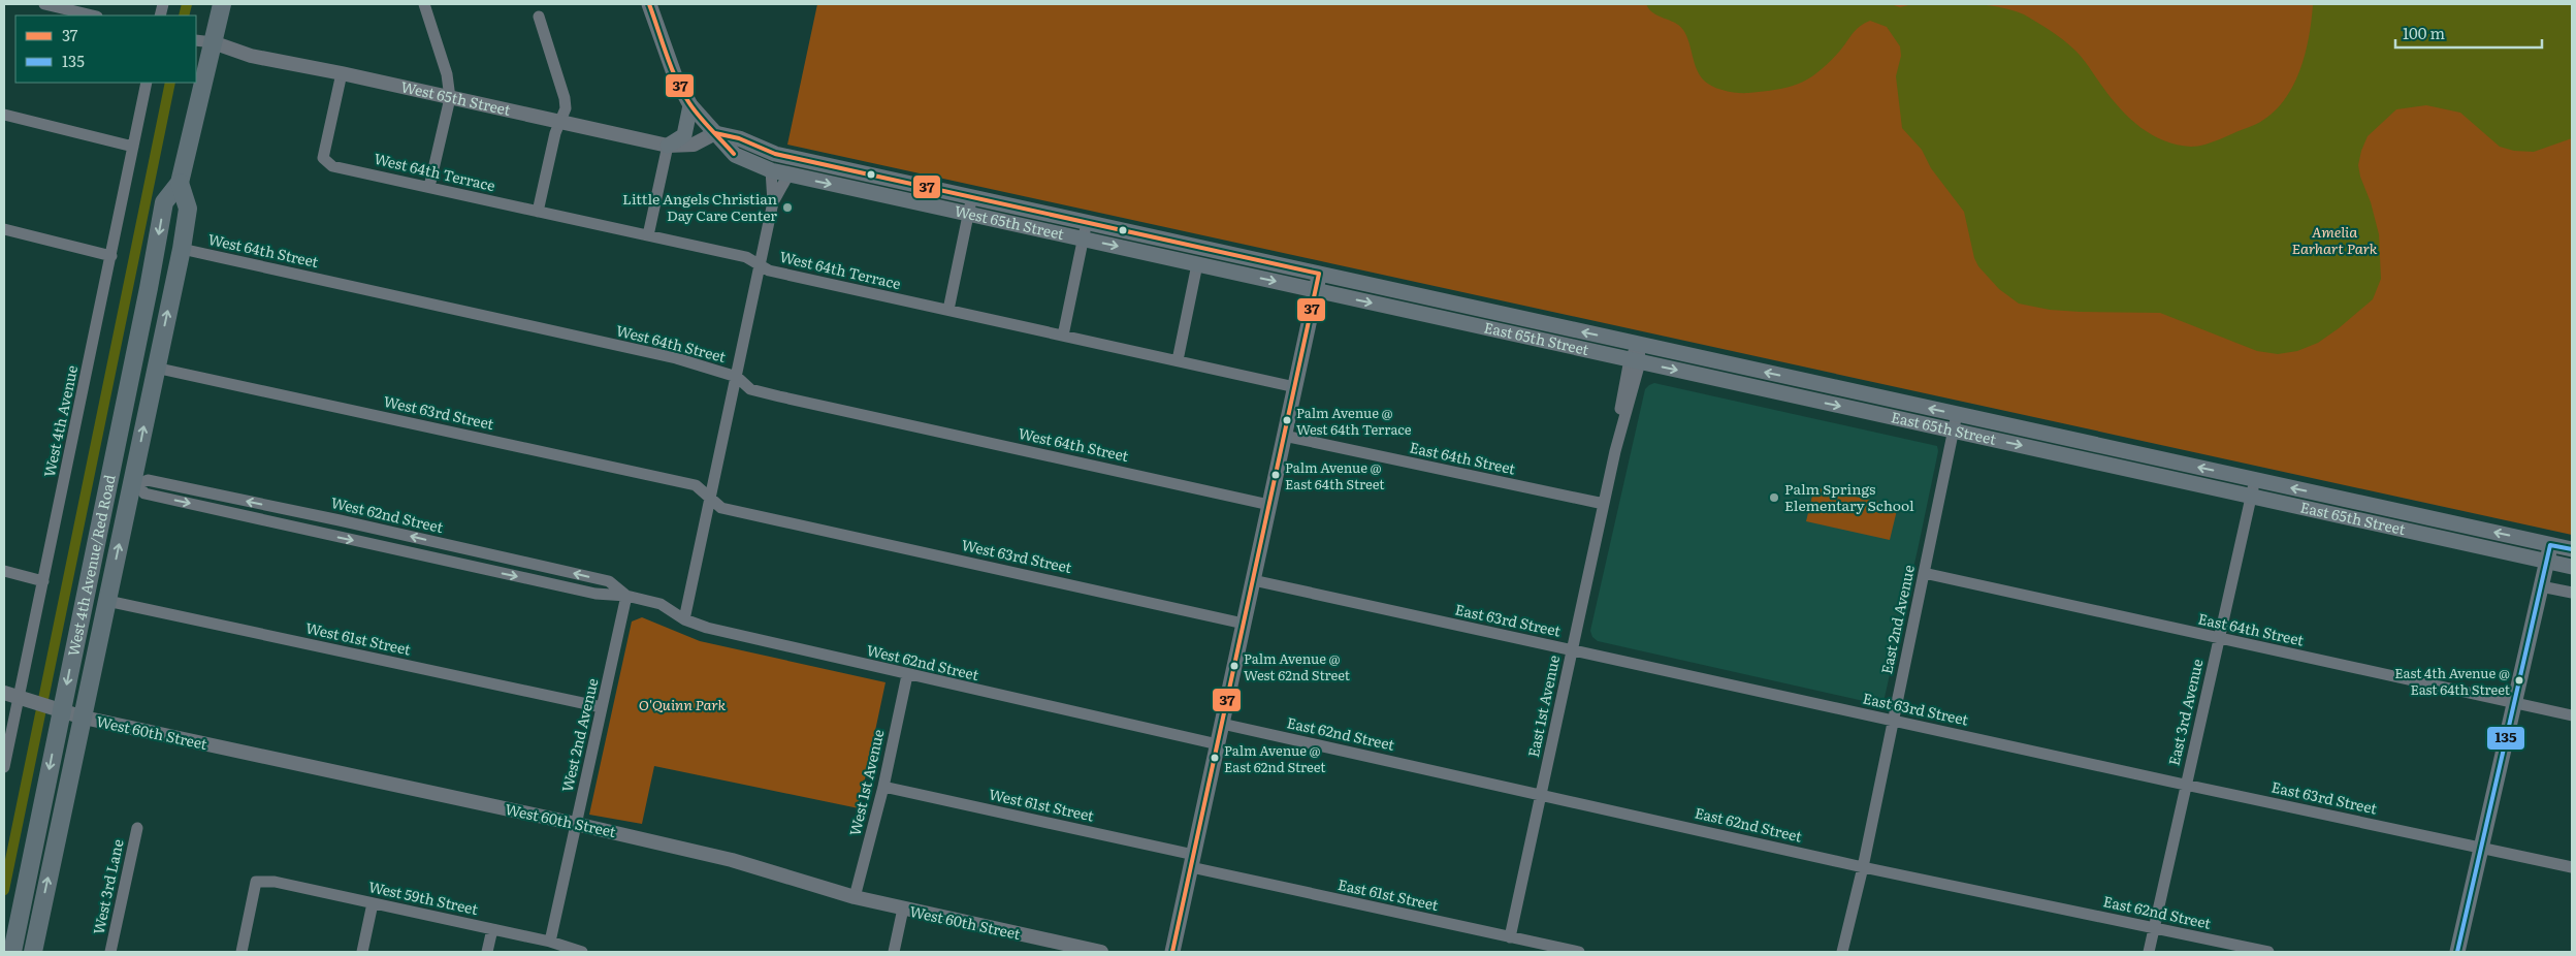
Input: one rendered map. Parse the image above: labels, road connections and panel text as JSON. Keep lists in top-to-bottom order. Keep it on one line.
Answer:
{"streets":{"main road":["West 65th Street","East 65th Street","West 4th Avenue/Red Road"],"street":["West 64th Terrace","West 64th Street","West 63rd Street","West 4th Avenue","East 64th Street","West 62nd Street","East 2nd Avenue","East 63rd Street","West 61st Street","East 1st Avenue","East 3rd Avenue","West 60th Street","East 62nd Street","West 2nd Avenue","West 1st Avenue","West 3rd Lane","East 61st Street","West 59th Street"]},"crossings":[["West 65th Street","West 64th Terrace"],["West 65th Street","East 65th Street"],["West 65th Street","West 4th Avenue/Red Road"],["West 64th Street","West 4th Avenue/Red Road"],["East 65th Street","East 2nd Avenue"],["East 65th Street","East 1st Avenue"],["East 65th Street","East 3rd Avenue"],["West 63rd Street","West 4th Avenue/Red Road"],["West 4th Avenue","West 60th Street"],["East 64th Street","East 2nd Avenue"],["East 64th Street","East 1st Avenue"],["East 64th Street","East 3rd Avenue"],["West 62nd Street","West 4th Avenue/Red Road"],["West 62nd Street","West 2nd Avenue"],["West 62nd Street","West 1st Avenue"],["West 4th Avenue/Red Road","West 61st Street"],["West 4th Avenue/Red Road","West 60th Street"],["East 2nd Avenue","East 63rd Street"],["East 2nd Avenue","East 62nd Street"],["East 63rd Street","East 1st Avenue"],["East 63rd Street","East 3rd Avenue"],["West 61st Street","West 2nd Avenue"],["West 61st Street","West 1st Avenue"],["West 61st Street","East 61st Street"],["East 1st Avenue","East 62nd Street"],["East 1st Avenue","East 61st Street"],["East 3rd Avenue","East 62nd Street"],["West 60th Street","West 2nd Avenue"],["West 60th Street","West 1st Avenue"],["West 2nd Avenue","West 59th Street"]],"parks":["Amelia Earhart Park","O'Quinn Park"],"places":["Little Angels Christian Day Care Center","Palm Avenue @ West 64th Terrace","Palm Avenue @ East 64th Street","Palm Springs Elementary School","Palm Avenue @ West 62nd Street","East 4th Avenue @ East 64th Street","Palm Avenue @ East 62nd Street"],"lines":["transit line 37","transit line 135"],"legend":["37","135"],"scale_bar":"100 m"}
